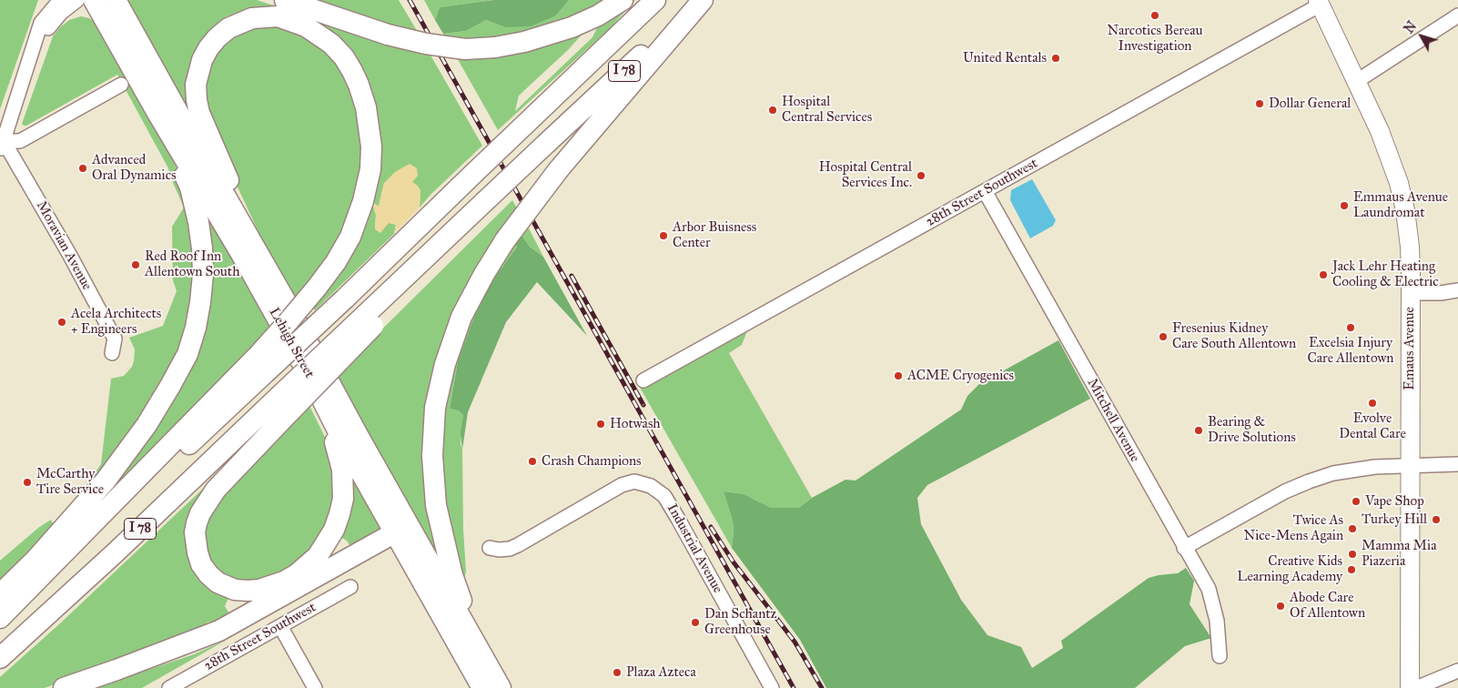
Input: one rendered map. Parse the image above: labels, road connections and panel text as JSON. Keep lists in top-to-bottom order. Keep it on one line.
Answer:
{"streets":{"highway":["I 78","Lehigh Street"],"main road":["Emaus Avenue"],"street":["28th Street Southwest","Moravian Avenue","Mitchell Avenue","Industrial Avenue"]},"crossings":[["28th Street Southwest","Emaus Avenue"],["28th Street Southwest","Mitchell Avenue"]],"places":["Narcotics Bereau Investigation","United Rentals","Dollar General","Hospital Central Services","Advanced Oral Dynamics","Hospital Central Services Inc.","Emmaus Avenue Laundromat","Arbor Buisness Center","Red Roof Inn Allentown South","Jack Lehr Heating Cooling & Electric","Acela Architects + Engineers","Excelsia Injury Care Allentown","Fresenius Kidney Care South Allentown","ACME Cryogenics","Evolve Dental Care","Hotwash","Bearing & Drive Solutions","Crash Champions","McCarthy Tire Service","Vape Shop","Turkey Hill","Twice As Nice-Mens Again","Mamma Mia Piazeria","Creative Kids Learning Academy","Abode Care Of Allentown","Dan Schantz Greenhouse","Plaza Azteca"],"north":"top left"}
